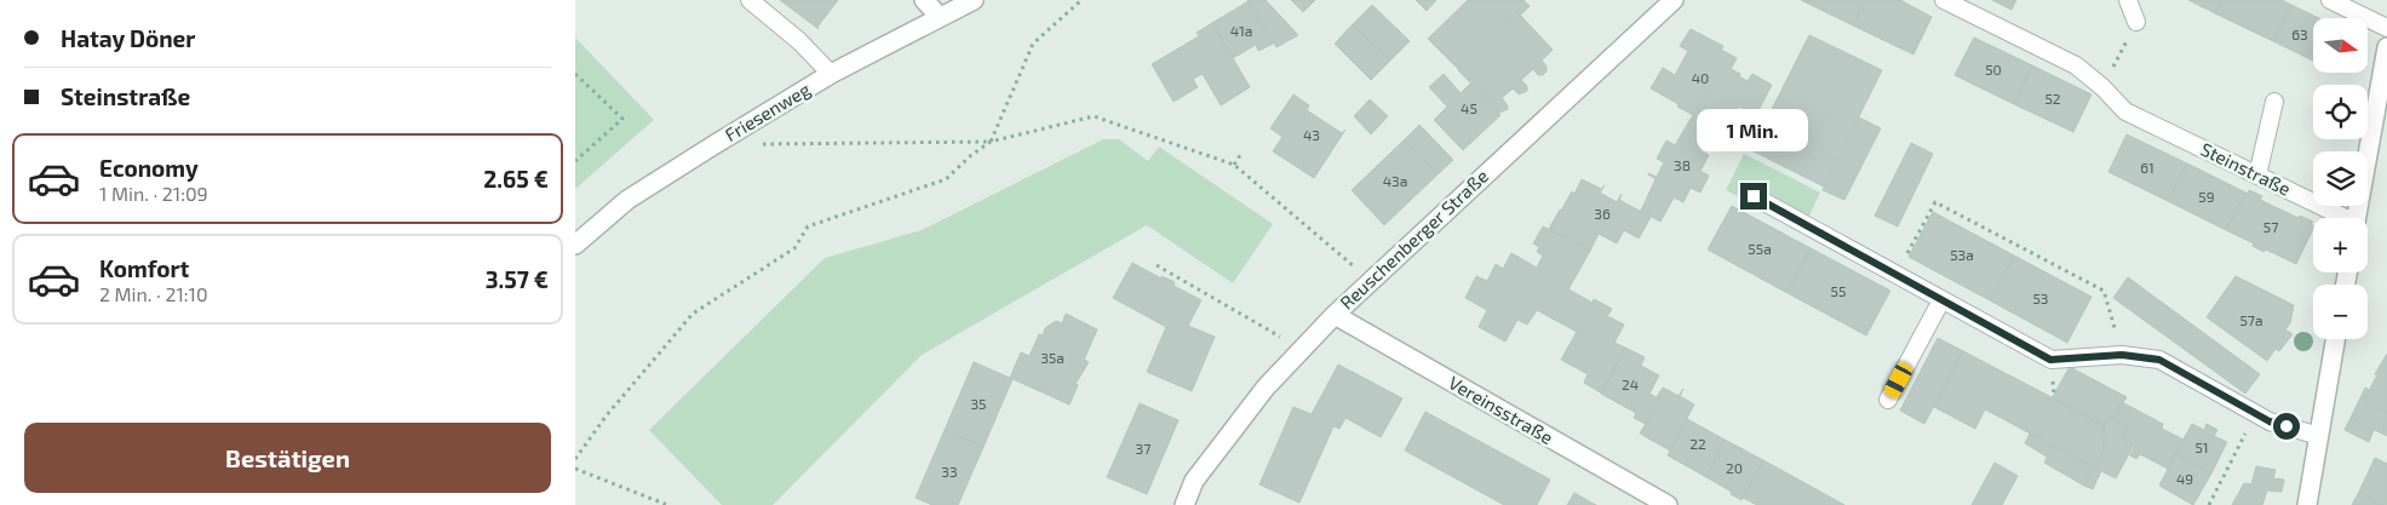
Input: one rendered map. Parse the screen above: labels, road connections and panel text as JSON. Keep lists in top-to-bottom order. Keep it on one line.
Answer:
{"streets":{"street":["Friesenweg","Steinstraße","Reuschenberger Straße","Vereinsstraße"]},"crossings":[["Reuschenberger Straße","Vereinsstraße"]],"house_numbers":["41a","63","50","40","52","45","43","38","61","43a","59","36","57","55a","53a","55","53","57a","35a","24","35","22","51","37","20","33","49"],"north":"right","page":{"banner":["Hatay Döner","Steinstraße"],"map_buttons":["+","−"],"bubble":"1 Min.","list":[{"name":"Economy","note":"1 Min. · 21:09","value":"2.65 €"},{"name":"Komfort","note":"2 Min. · 21:10","value":"3.57 €"}],"buttons":"Bestätigen"}}
